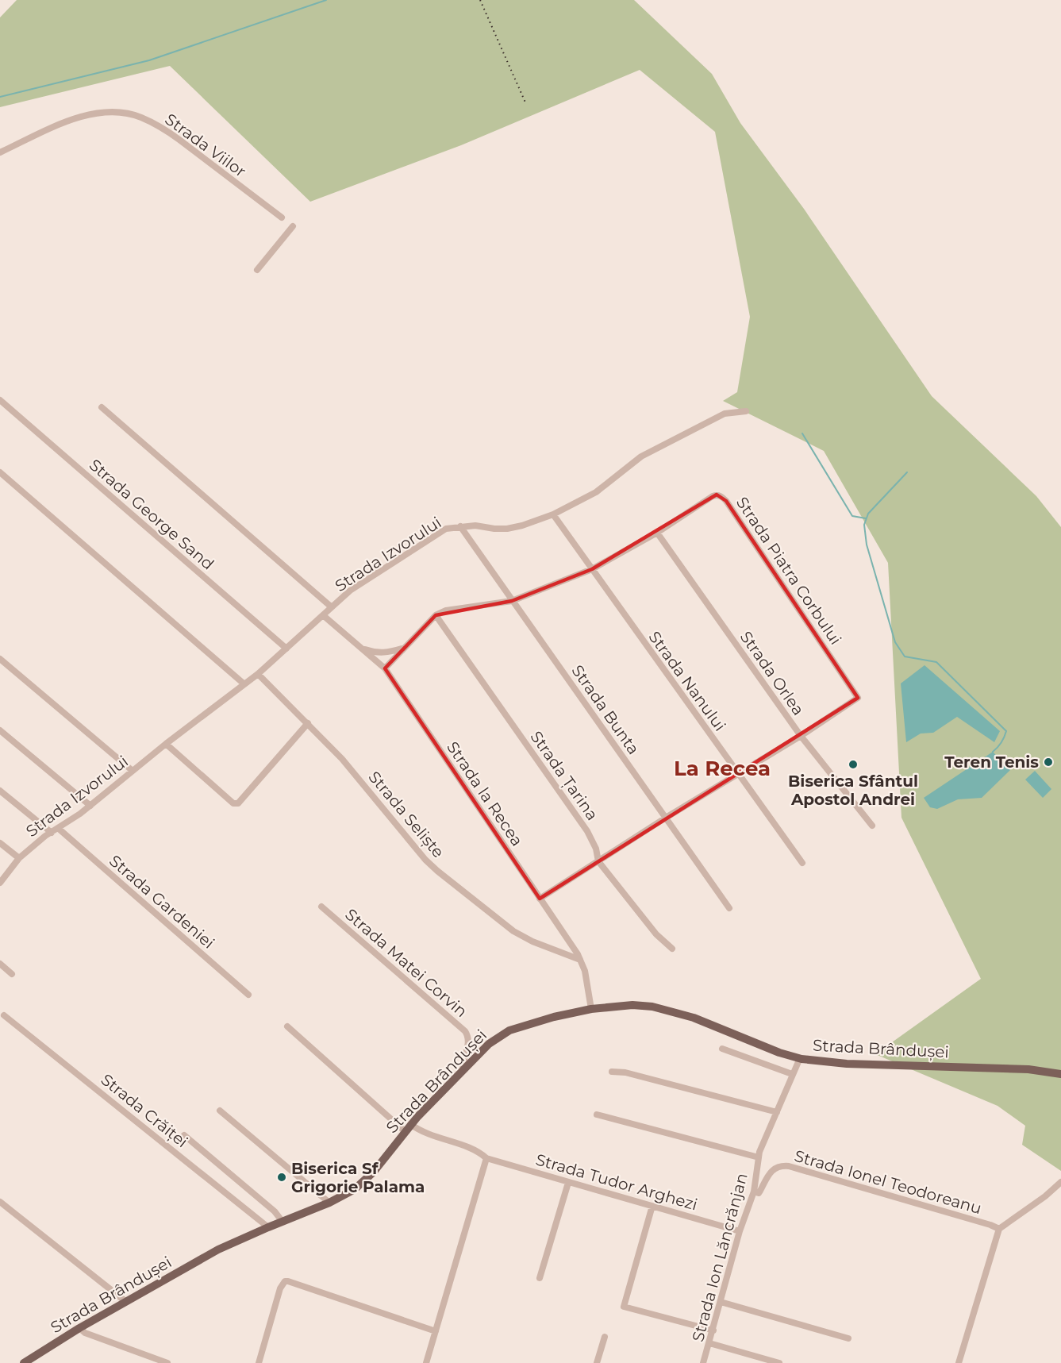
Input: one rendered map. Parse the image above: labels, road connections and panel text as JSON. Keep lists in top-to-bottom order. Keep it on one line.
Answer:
{"streets":{"main road":["Strada Brândușei"],"street":["Strada Viilor","Strada George Sand","Strada Izvorului","Strada Piatra Corbului","Strada Orlea","Strada Nanului","Strada Bunta","Strada Țarina","Strada la Recea","Strada Seliște","Strada Gardeniei","Strada Matei Corvin","Strada Crăiței","Strada Tudor Arghezi","Strada Ionel Teodoreanu","Strada Ion Lăncrănjan"]},"crossings":[["Strada George Sand","Strada Izvorului"],["Strada Izvorului","Strada Nanului"],["Strada Izvorului","Strada Bunta"],["Strada Izvorului","Strada la Recea"],["Strada Izvorului","Strada Seliște"],["Strada Izvorului","Strada Gardeniei"],["Strada Piatra Corbului","Strada Orlea"],["Strada Piatra Corbului","Strada Nanului"],["Strada Piatra Corbului","Strada Bunta"],["Strada Piatra Corbului","Strada Țarina"],["Strada Piatra Corbului","Strada la Recea"],["Strada la Recea","Strada Seliște"],["Strada la Recea","Strada Brândușei"],["Strada Matei Corvin","Strada Brândușei"],["Strada Brândușei","Strada Crăiței"],["Strada Brândușei","Strada Tudor Arghezi"],["Strada Brândușei","Strada Ion Lăncrănjan"],["Strada Tudor Arghezi","Strada Ion Lăncrănjan"],["Strada Ionel Teodoreanu","Strada Ion Lăncrănjan"]],"districts":["La Recea"],"places":["Teren Tenis","Biserica Sfântul Apostol Andrei","Biserica Sf Grigorie Palama"]}
